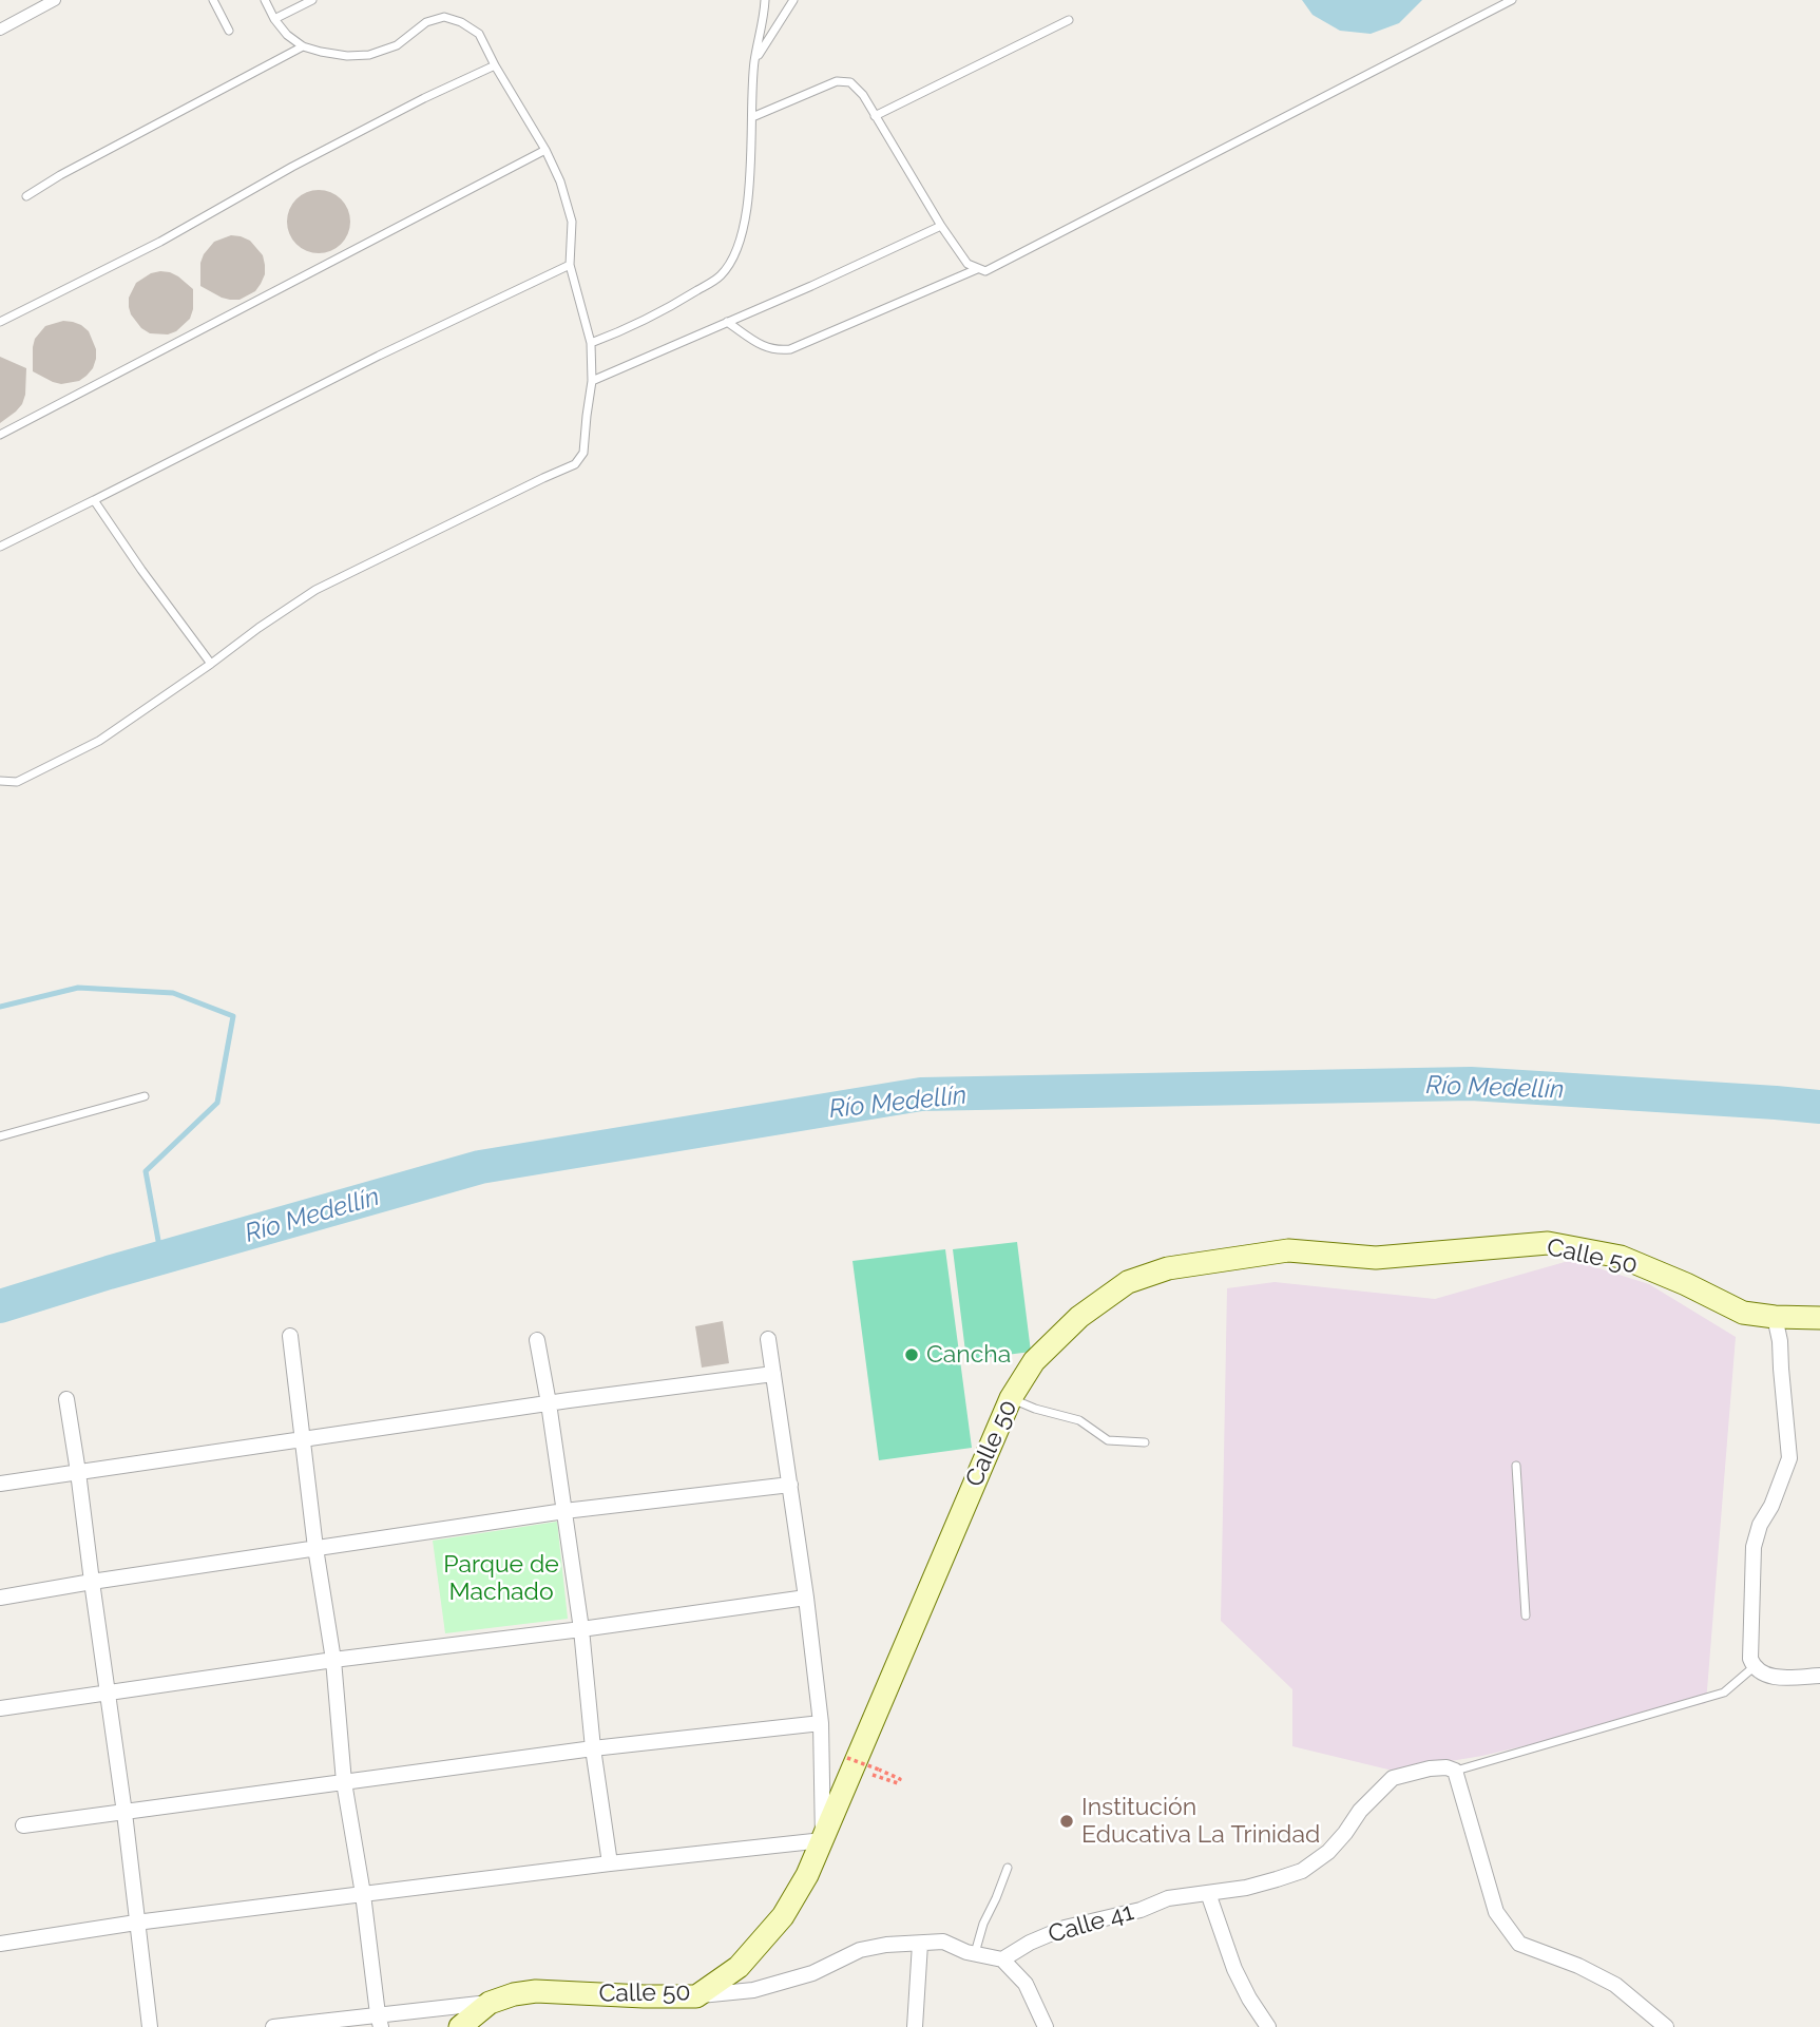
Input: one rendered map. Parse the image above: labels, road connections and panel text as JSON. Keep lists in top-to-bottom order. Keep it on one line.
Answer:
{"streets":{"main road":["Calle 50"],"street":["Calle 41"]},"water":["Río Medellín"],"parks":["Parque de Machado"],"places":["Cancha","Institución Educativa La Trinidad"]}
